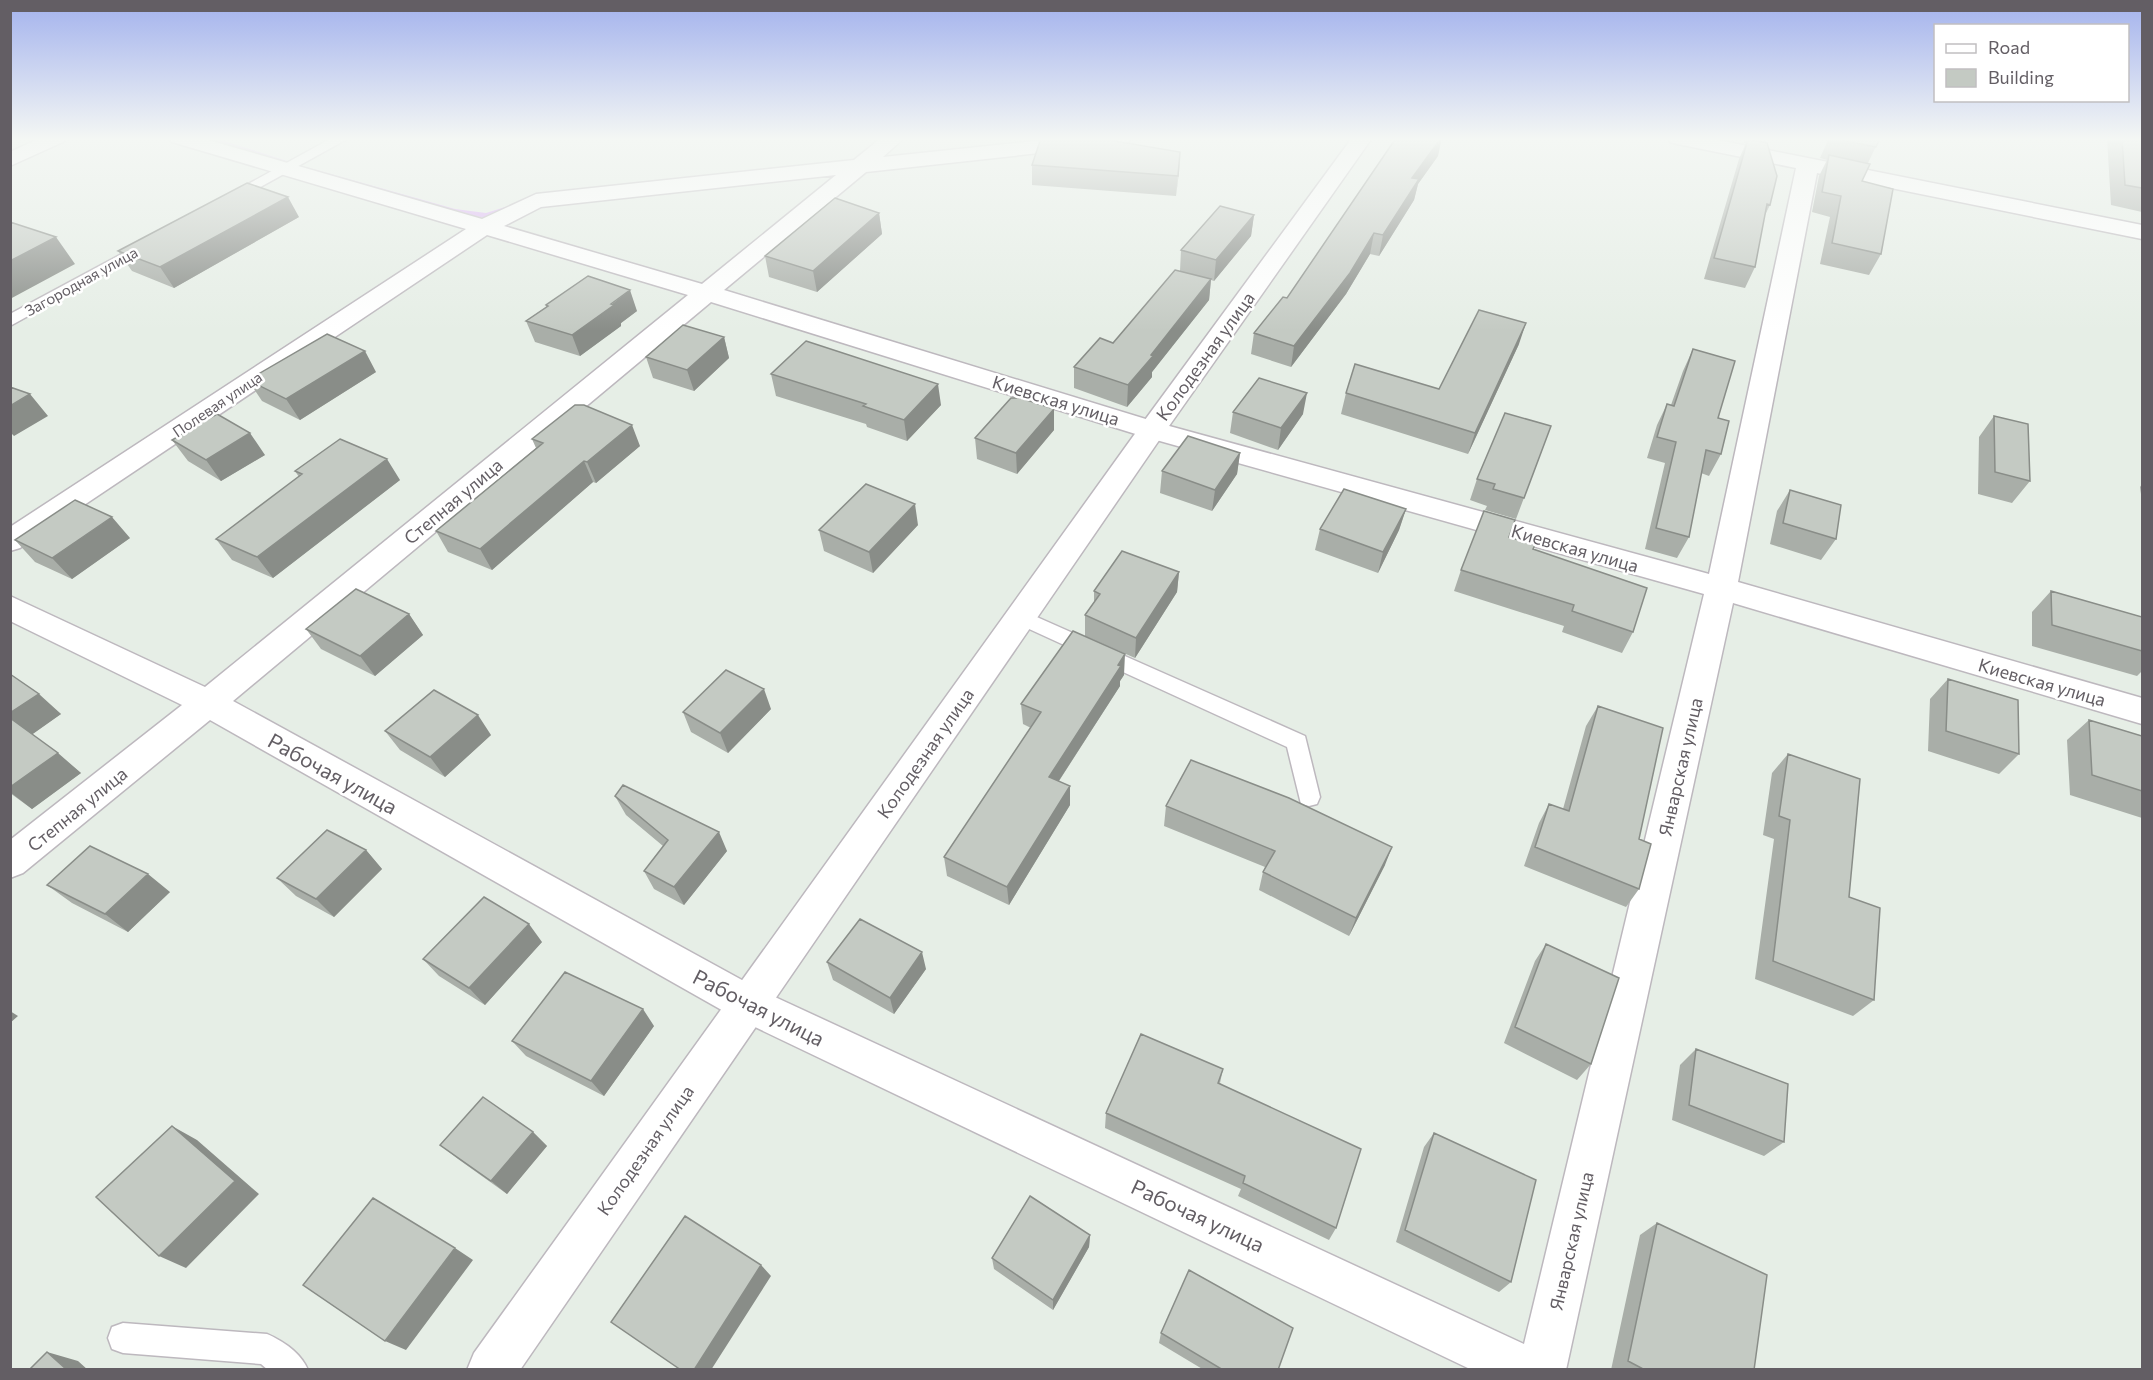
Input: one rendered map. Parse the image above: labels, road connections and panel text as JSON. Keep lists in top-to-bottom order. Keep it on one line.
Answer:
{"streets":{"street":["Колодезная улица","Киевская улица","Полевая улица","Степная улица","Январская улица","Рабочая улица"],"lane":["Загородная улица"]},"crossings":[["Колодезная улица","Киевская улица"],["Колодезная улица","Рабочая улица"],["Киевская улица","Полевая улица"],["Киевская улица","Степная улица"],["Киевская улица","Январская улица"],["Степная улица","Рабочая улица"]],"legend":["Road","Building"]}
